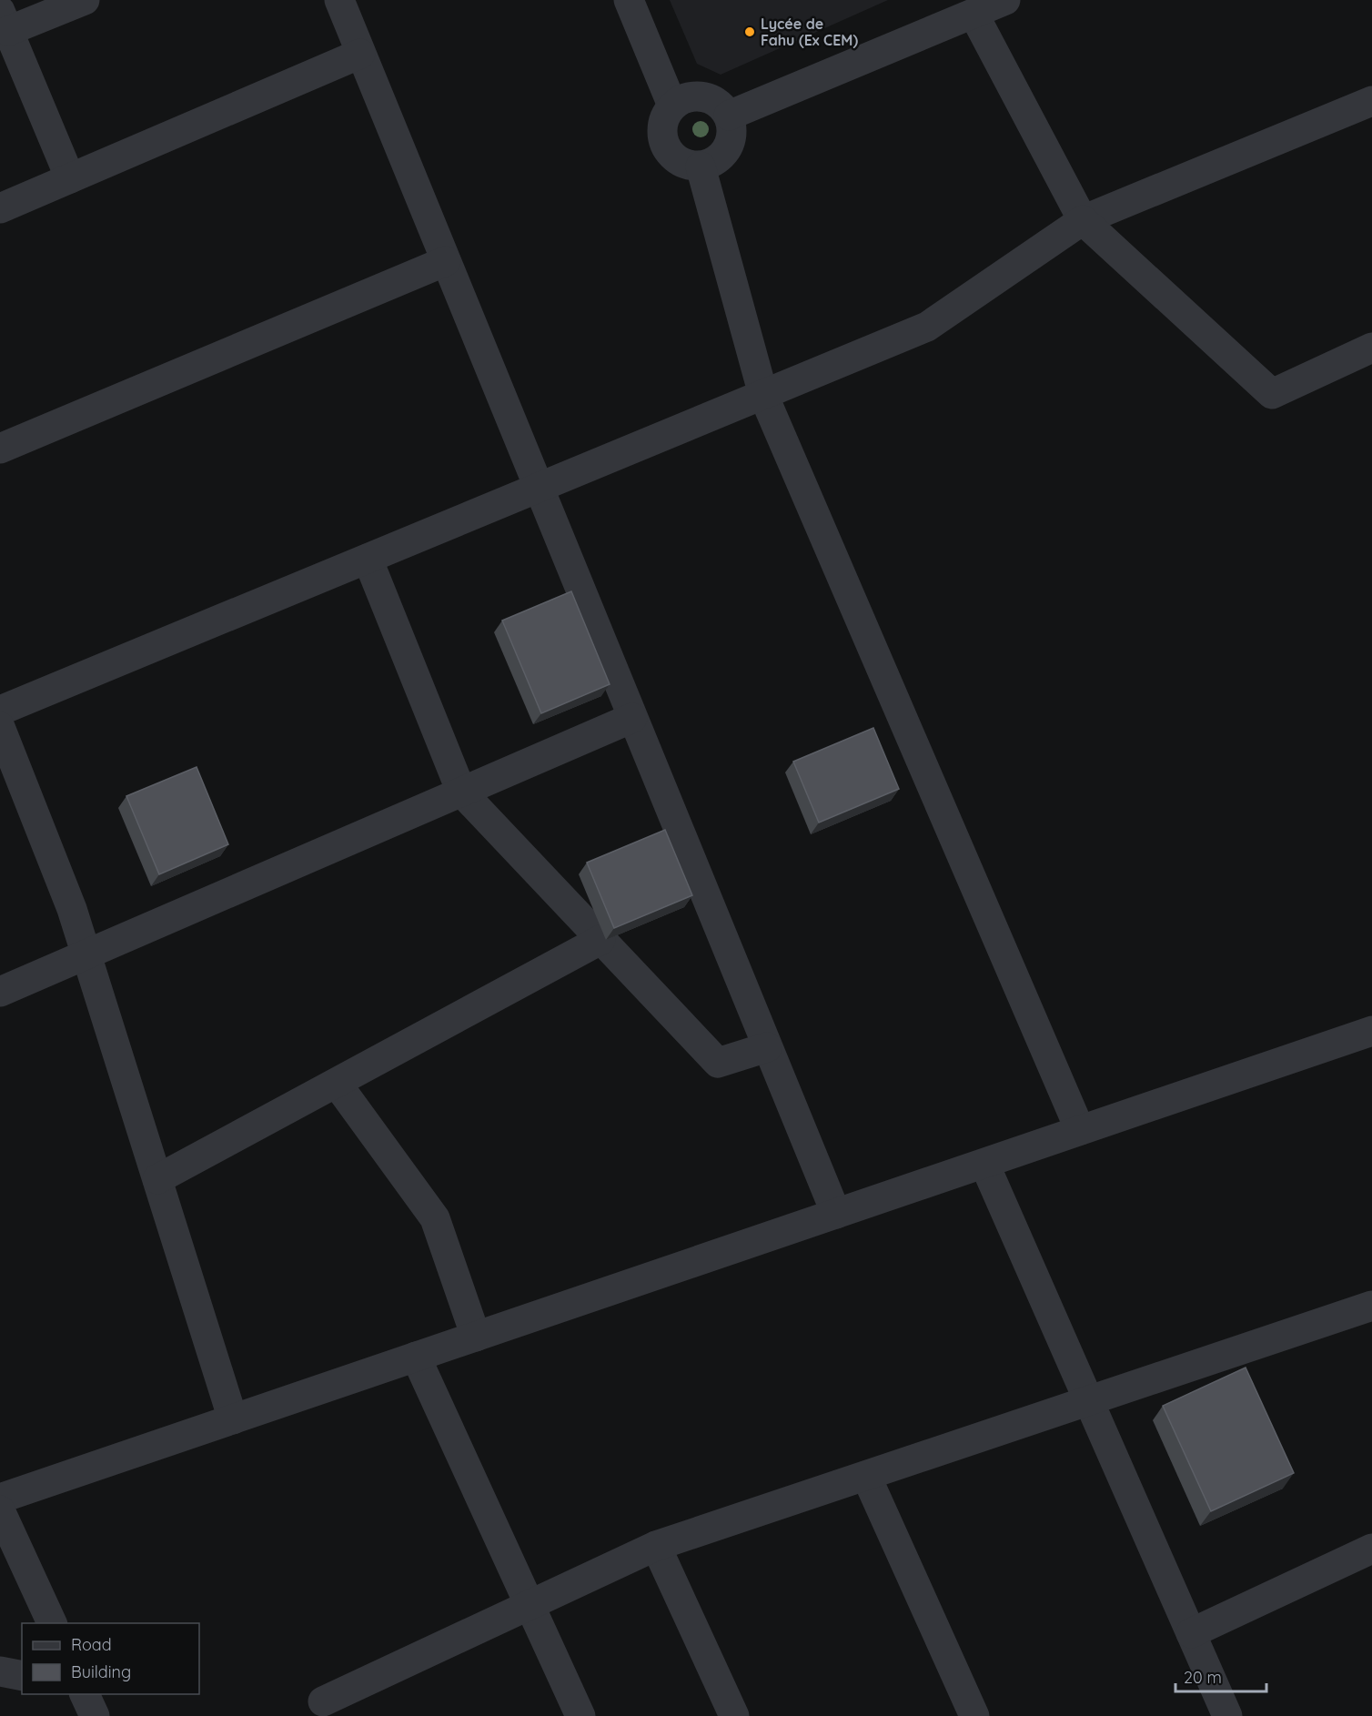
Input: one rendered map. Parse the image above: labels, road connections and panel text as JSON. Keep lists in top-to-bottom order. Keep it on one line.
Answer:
{"places":["Lycée de Fahu (Ex CEM)"],"legend":["Road","Building"],"scale_bar":"20 m"}
